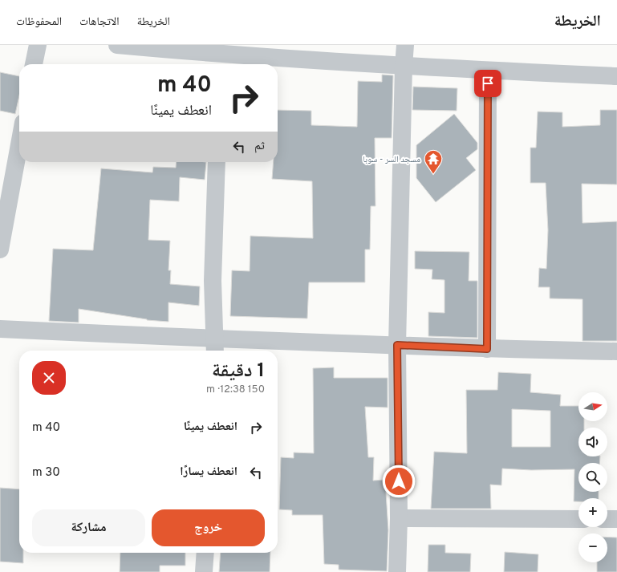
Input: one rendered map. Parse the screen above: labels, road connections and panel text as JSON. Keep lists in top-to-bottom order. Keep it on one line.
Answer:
{"places":{"temple":["مسجد السر - سوبا"]},"north":"right","page":{"header":"الخريطة","nav":["الخريطة","الاتجاهات","المحفوظات"],"turn":["40 m","انعطف يمينًا"],"then":"ثم","heading":["1 دقيقة","150 m · 12:38"],"map_buttons":["+","−"],"list":[{"name":"انعطف يمينًا","value":"40 m"},{"name":"انعطف يسارًا","value":"30 m"}],"buttons":["خروج","مشاركة"]}}
